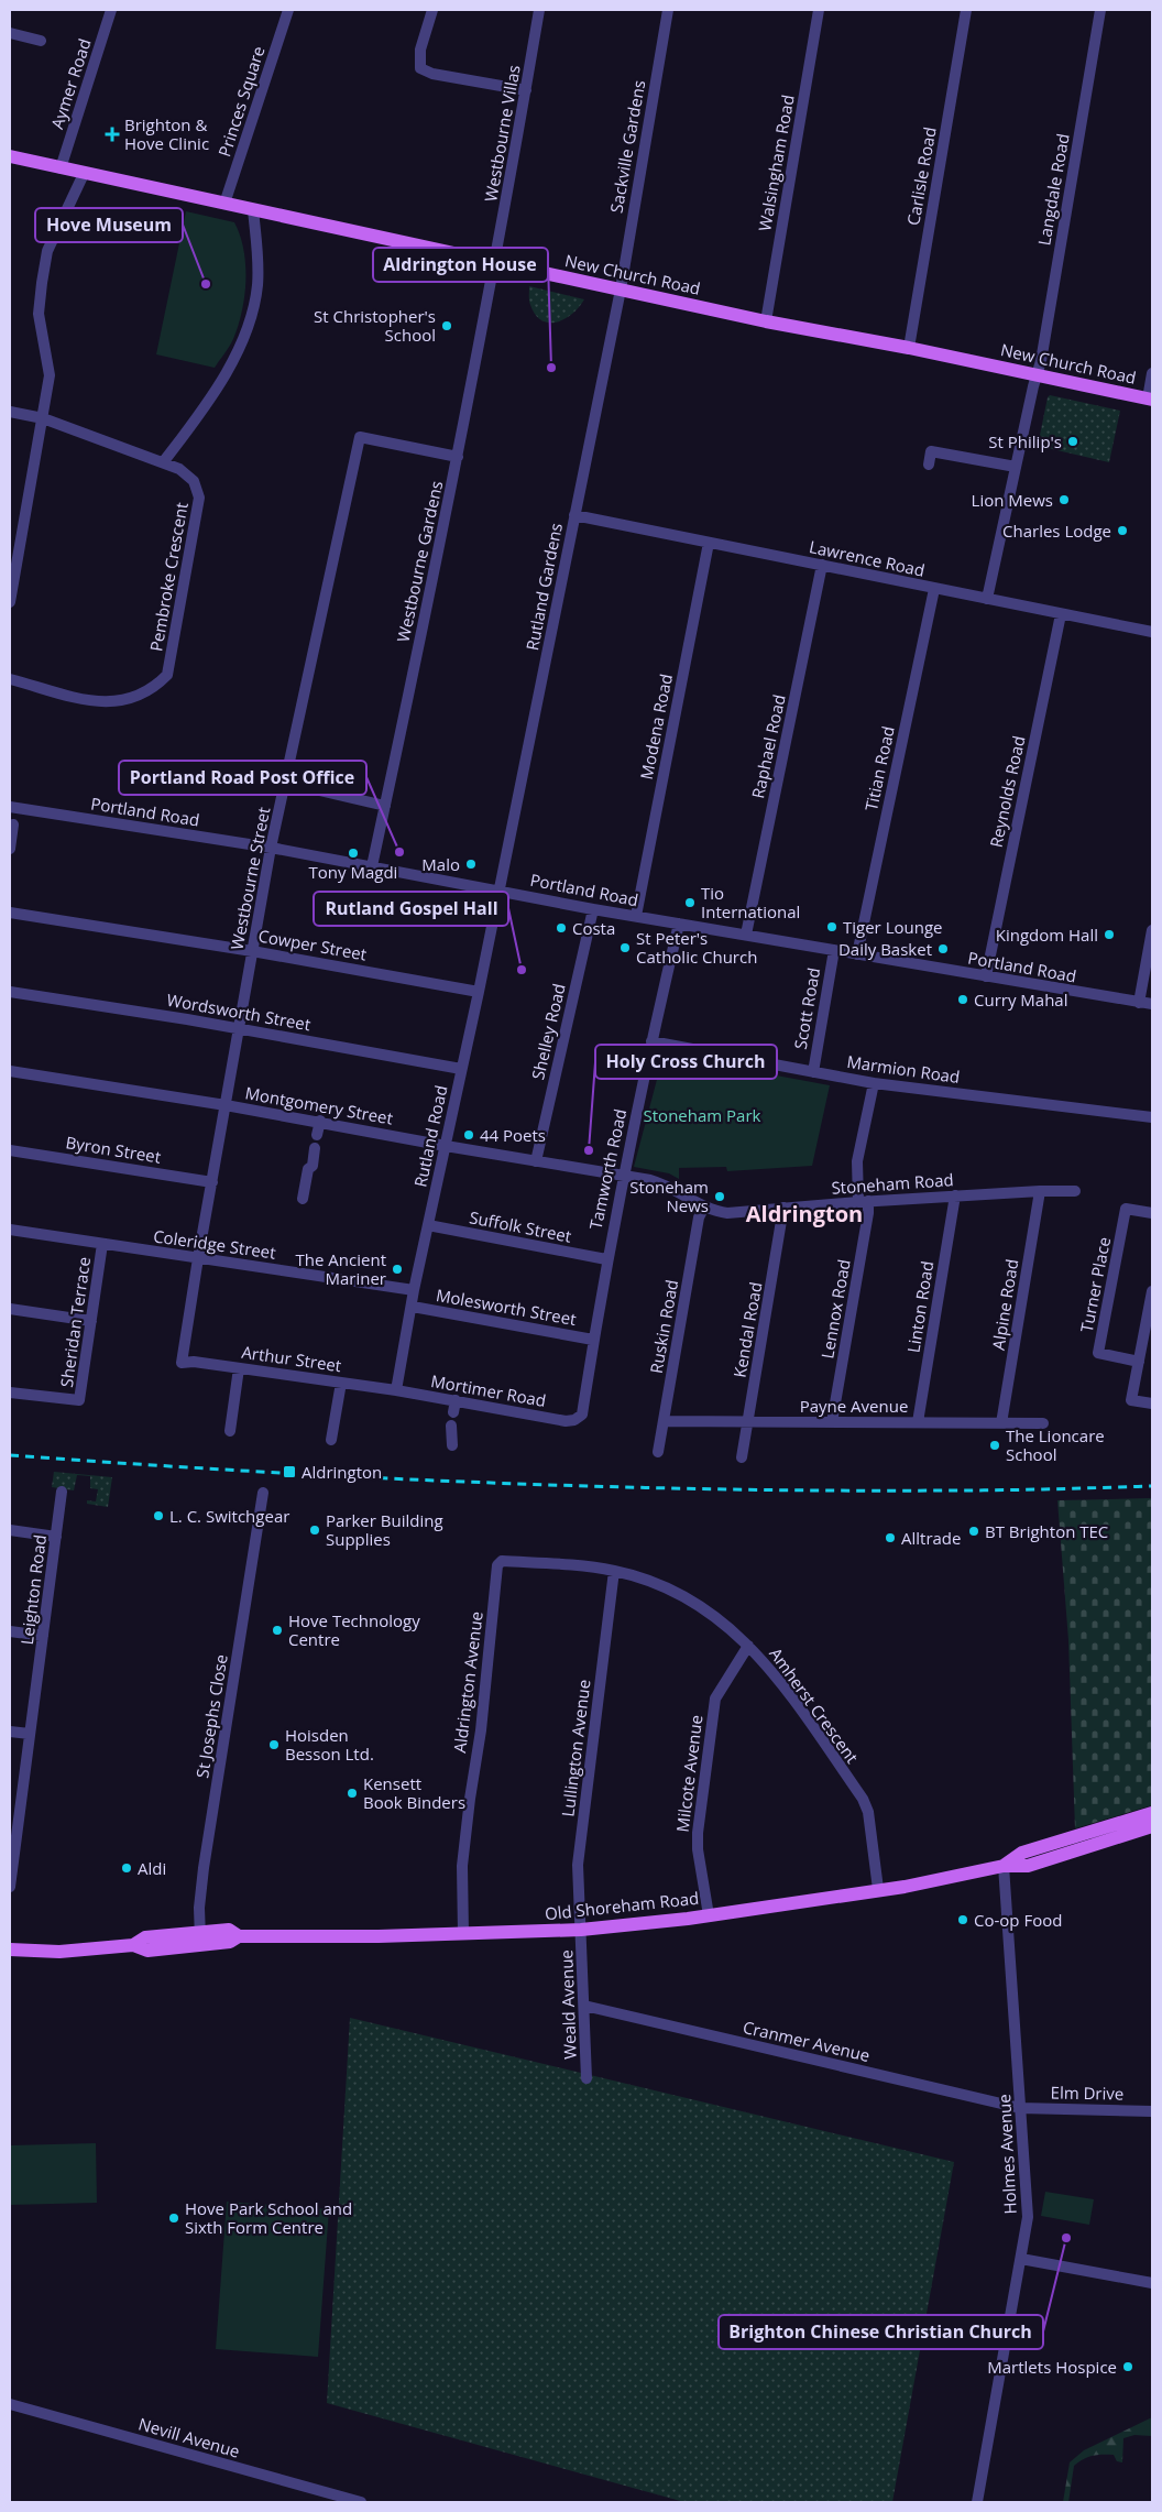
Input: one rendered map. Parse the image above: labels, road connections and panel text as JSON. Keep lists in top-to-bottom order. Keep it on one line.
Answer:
{"streets":{"main road":["New Church Road","Old Shoreham Road"],"street":["Aymer Road","Princes Square","Westbourne Villas","Sackville Gardens","Walsingham Road","Carlisle Road","Langdale Road","Lawrence Road","Westbourne Gardens","Pembroke Crescent","Rutland Gardens","Modena Road","Raphael Road","Titian Road","Reynolds Road","Portland Road","Westbourne Street","Cowper Street","Scott Road","Wordsworth Street","Shelley Road","Marmion Road","Montgomery Street","Rutland Road","Byron Street","Tamworth Road","Stoneham Road","Suffolk Street","Coleridge Street","Turner Place","Alpine Road","Molesworth Street","Linton Road","Lennox Road","Sheridan Terrace","Ruskin Road","Kendal Road","Arthur Street","Mortimer Road","Payne Avenue","Leighton Road","Aldrington Avenue","Amherst Crescent","St Josephs Close","Lullington Avenue","Milcote Avenue","Weald Avenue","Cranmer Avenue","Elm Drive","Holmes Avenue","Nevill Avenue"]},"crossings":[["Aymer Road","New Church Road"],["Princes Square","New Church Road"],["Westbourne Villas","New Church Road"],["Westbourne Villas","Westbourne Gardens"],["Sackville Gardens","New Church Road"],["Sackville Gardens","Rutland Gardens"],["Walsingham Road","New Church Road"],["Carlisle Road","New Church Road"],["Langdale Road","New Church Road"],["Langdale Road","Lawrence Road"],["New Church Road","Westbourne Gardens"],["New Church Road","Rutland Gardens"],["Lawrence Road","Rutland Gardens"],["Lawrence Road","Modena Road"],["Lawrence Road","Raphael Road"],["Lawrence Road","Titian Road"],["Lawrence Road","Reynolds Road"],["Westbourne Gardens","Portland Road"],["Westbourne Gardens","Westbourne Street"],["Rutland Gardens","Portland Road"],["Rutland Gardens","Rutland Road"],["Modena Road","Portland Road"],["Raphael Road","Portland Road"],["Titian Road","Portland Road"],["Reynolds Road","Portland Road"],["Portland Road","Westbourne Street"],["Portland Road","Scott Road"],["Portland Road","Shelley Road"],["Portland Road","Rutland Road"],["Portland Road","Tamworth Road"],["Westbourne Street","Cowper Street"],["Westbourne Street","Wordsworth Street"],["Westbourne Street","Montgomery Street"],["Westbourne Street","Byron Street"],["Westbourne Street","Coleridge Street"],["Westbourne Street","Arthur Street"],["Cowper Street","Rutland Road"],["Scott Road","Marmion Road"],["Wordsworth Street","Rutland Road"],["Shelley Road","Montgomery Street"],["Marmion Road","Tamworth Road"],["Marmion Road","Lennox Road"],["Montgomery Street","Rutland Road"],["Montgomery Street","Tamworth Road"],["Montgomery Street","Stoneham Road"],["Rutland Road","Suffolk Street"],["Rutland Road","Coleridge Street"],["Rutland Road","Molesworth Street"],["Rutland Road","Arthur Street"],["Rutland Road","Mortimer Road"],["Tamworth Road","Stoneham Road"],["Tamworth Road","Suffolk Street"],["Tamworth Road","Molesworth Street"],["Tamworth Road","Mortimer Road"],["Stoneham Road","Alpine Road"],["Stoneham Road","Linton Road"],["Stoneham Road","Lennox Road"],["Stoneham Road","Ruskin Road"],["Stoneham Road","Kendal Road"],["Coleridge Street","Sheridan Terrace"],["Alpine Road","Payne Avenue"],["Linton Road","Payne Avenue"],["Lennox Road","Payne Avenue"],["Ruskin Road","Payne Avenue"],["Kendal Road","Payne Avenue"],["Arthur Street","Mortimer Road"],["Aldrington Avenue","Amherst Crescent"],["Aldrington Avenue","Old Shoreham Road"],["Amherst Crescent","Lullington Avenue"],["Amherst Crescent","Milcote Avenue"],["Amherst Crescent","Old Shoreham Road"],["St Josephs Close","Old Shoreham Road"],["Lullington Avenue","Old Shoreham Road"],["Lullington Avenue","Weald Avenue"],["Milcote Avenue","Old Shoreham Road"],["Old Shoreham Road","Weald Avenue"],["Old Shoreham Road","Holmes Avenue"],["Weald Avenue","Cranmer Avenue"],["Cranmer Avenue","Elm Drive"],["Cranmer Avenue","Holmes Avenue"],["Elm Drive","Holmes Avenue"]],"districts":["Aldrington"],"parks":["Stoneham Park"],"places":{"health":["Brighton & Hove Clinic"],"other":["Hove Museum","St Christopher's School","Aldrington House","St Philip's","Lion Mews","Charles Lodge","Portland Road Post Office","Tony Magdi","Malo","Tio International","Tiger Lounge","Costa","Kingdom Hall","St Peter's Catholic Church","Daily Basket","Rutland Gospel Hall","Curry Mahal","44 Poets","Holy Cross Church","Stoneham News","The Ancient Mariner","The Lioncare School","L. C. Switchgear","Parker Building Supplies","BT Brighton TEC","Alltrade","Hove Technology Centre","Hoisden Besson Ltd.","Kensett Book Binders","Aldi","Co-op Food","Hove Park School and Sixth Form Centre","Brighton Chinese Christian Church","Martlets Hospice"],"transit":["Aldrington"]}}
